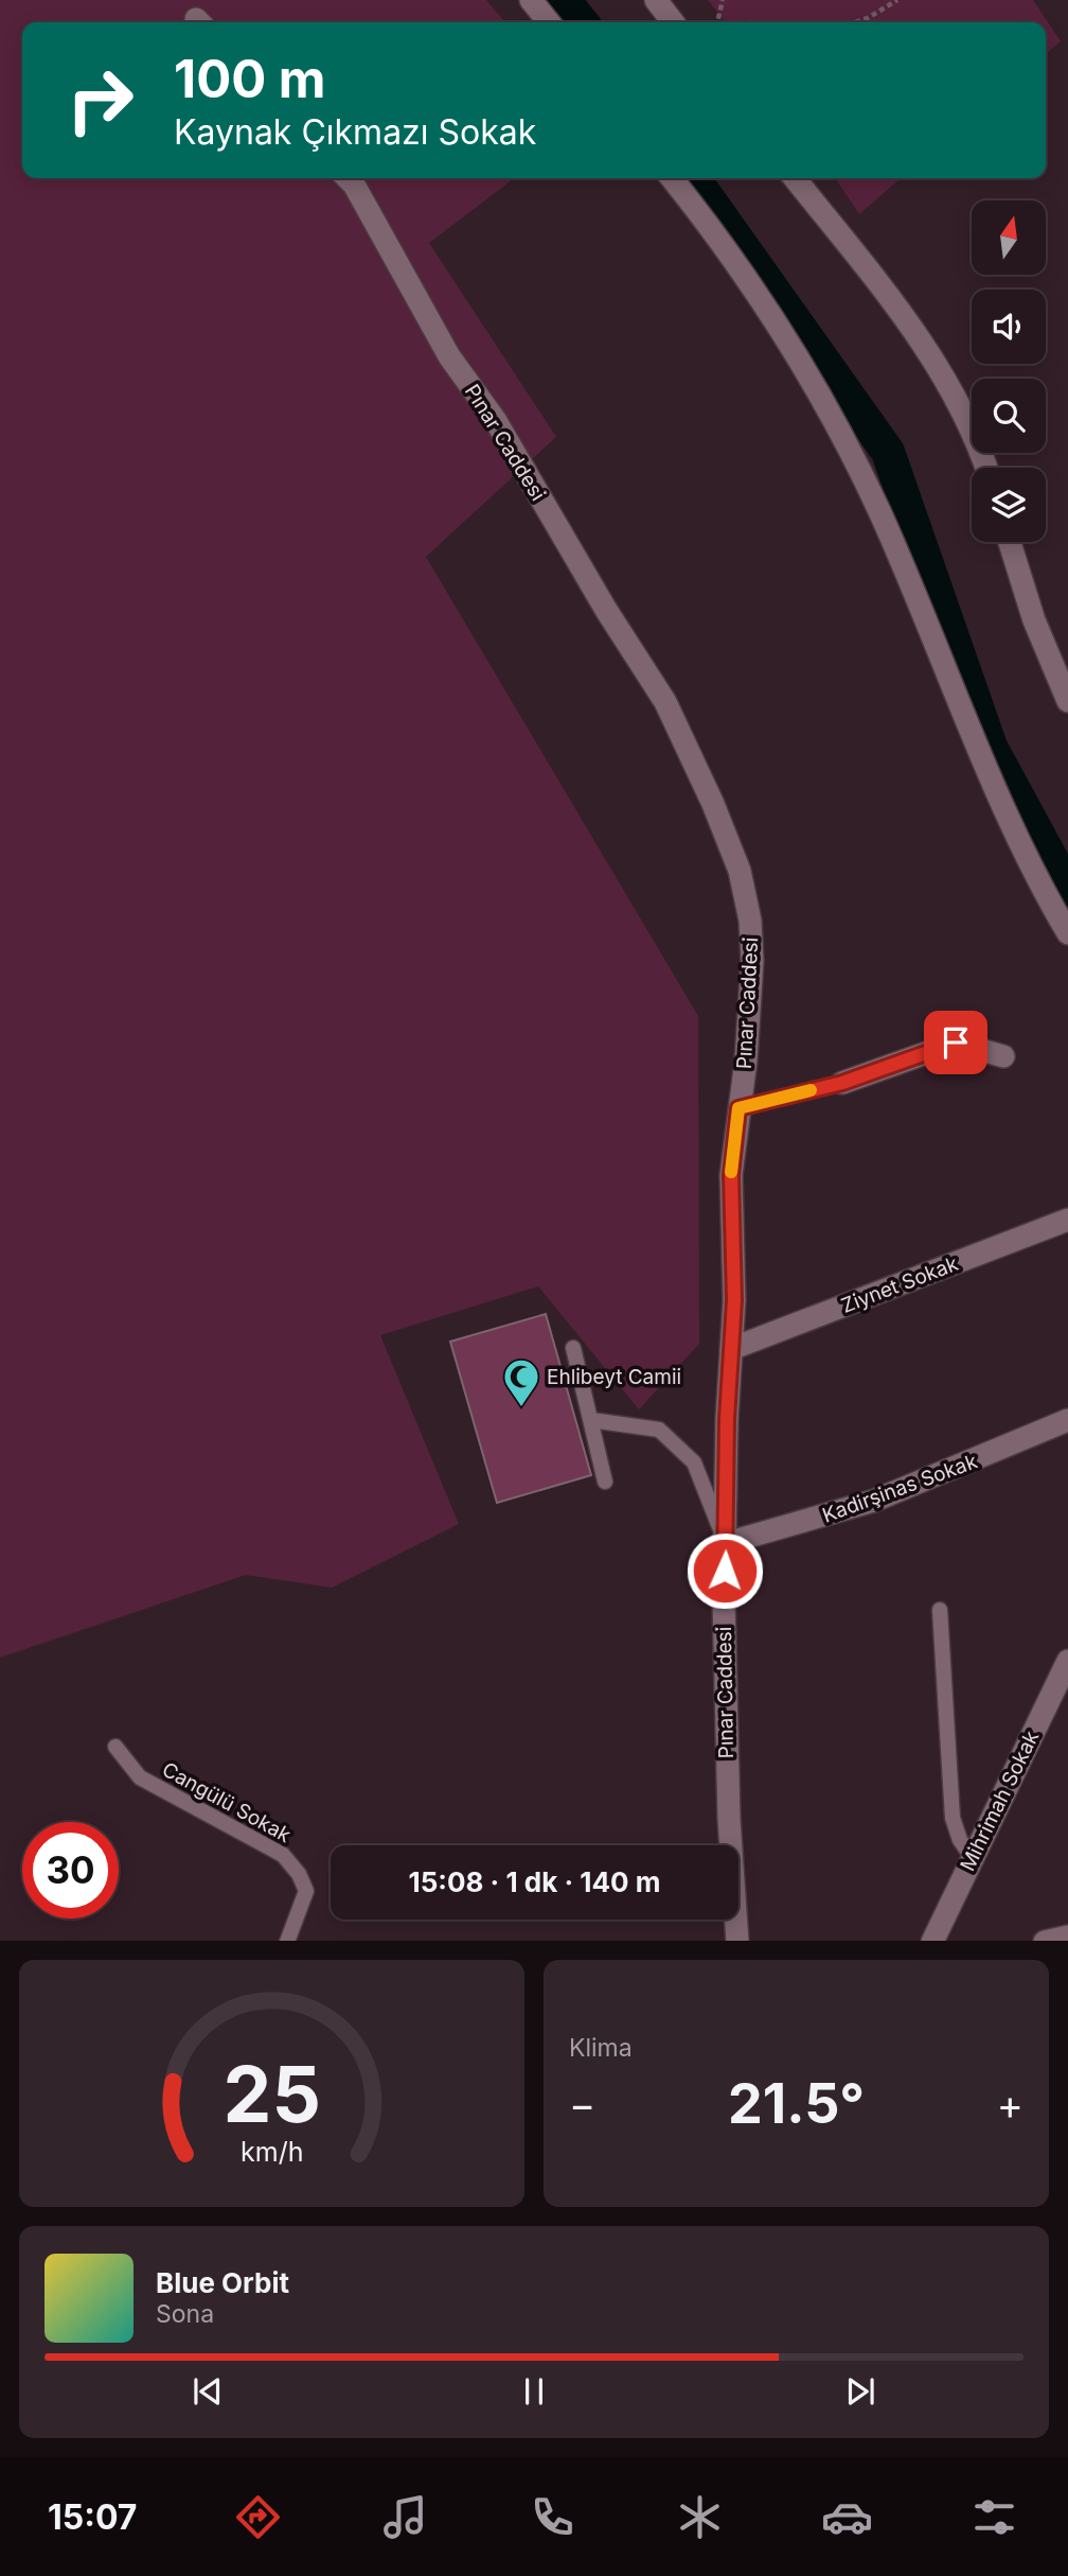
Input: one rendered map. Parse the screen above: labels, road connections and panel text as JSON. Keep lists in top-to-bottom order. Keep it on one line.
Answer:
{"streets":{"street":["Pınar Caddesi","Ziynet Sokak","Kadirşinas Sokak","Mihrimah Sokak"],"lane":["Cangülü Sokak"]},"crossings":[["Pınar Caddesi","Ziynet Sokak"],["Pınar Caddesi","Kadirşinas Sokak"]],"places":{"mosque":["Ehlibeyt Camii"]},"north":"top","page":{"turn":["100 m","Kaynak Çıkmazı Sokak"],"limit":"30","trip":"15:08 · 1 dk · 140 m","tile":"Klima","heat":["−","21.5°","+"],"song":["Blue Orbit","Sona"],"tabs":"15:07","gauge":["25","km/h"]}}
